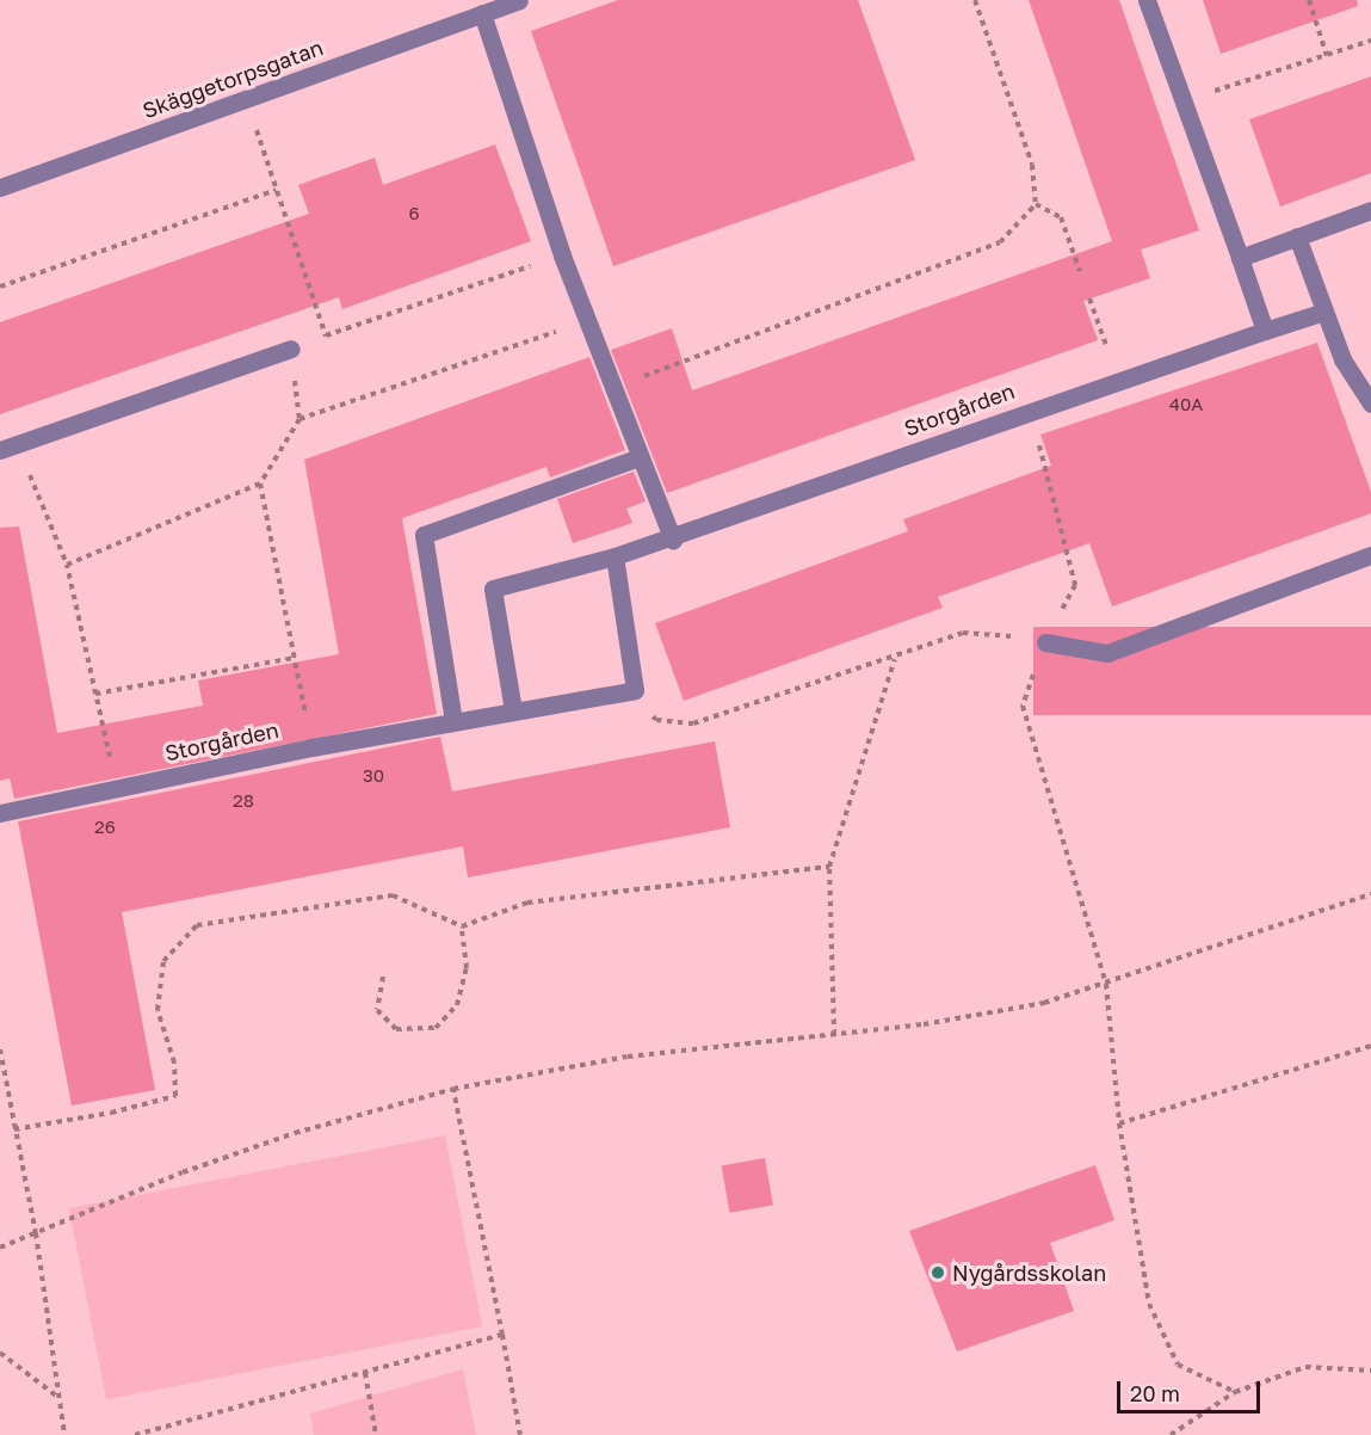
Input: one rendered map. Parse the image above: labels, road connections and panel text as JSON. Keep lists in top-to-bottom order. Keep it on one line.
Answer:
{"streets":{"street":["Skäggetorpsgatan","Storgården"]},"places":["Nygårdsskolan"],"house_numbers":["6","40A","30","28","26"],"scale_bar":"20 m"}
